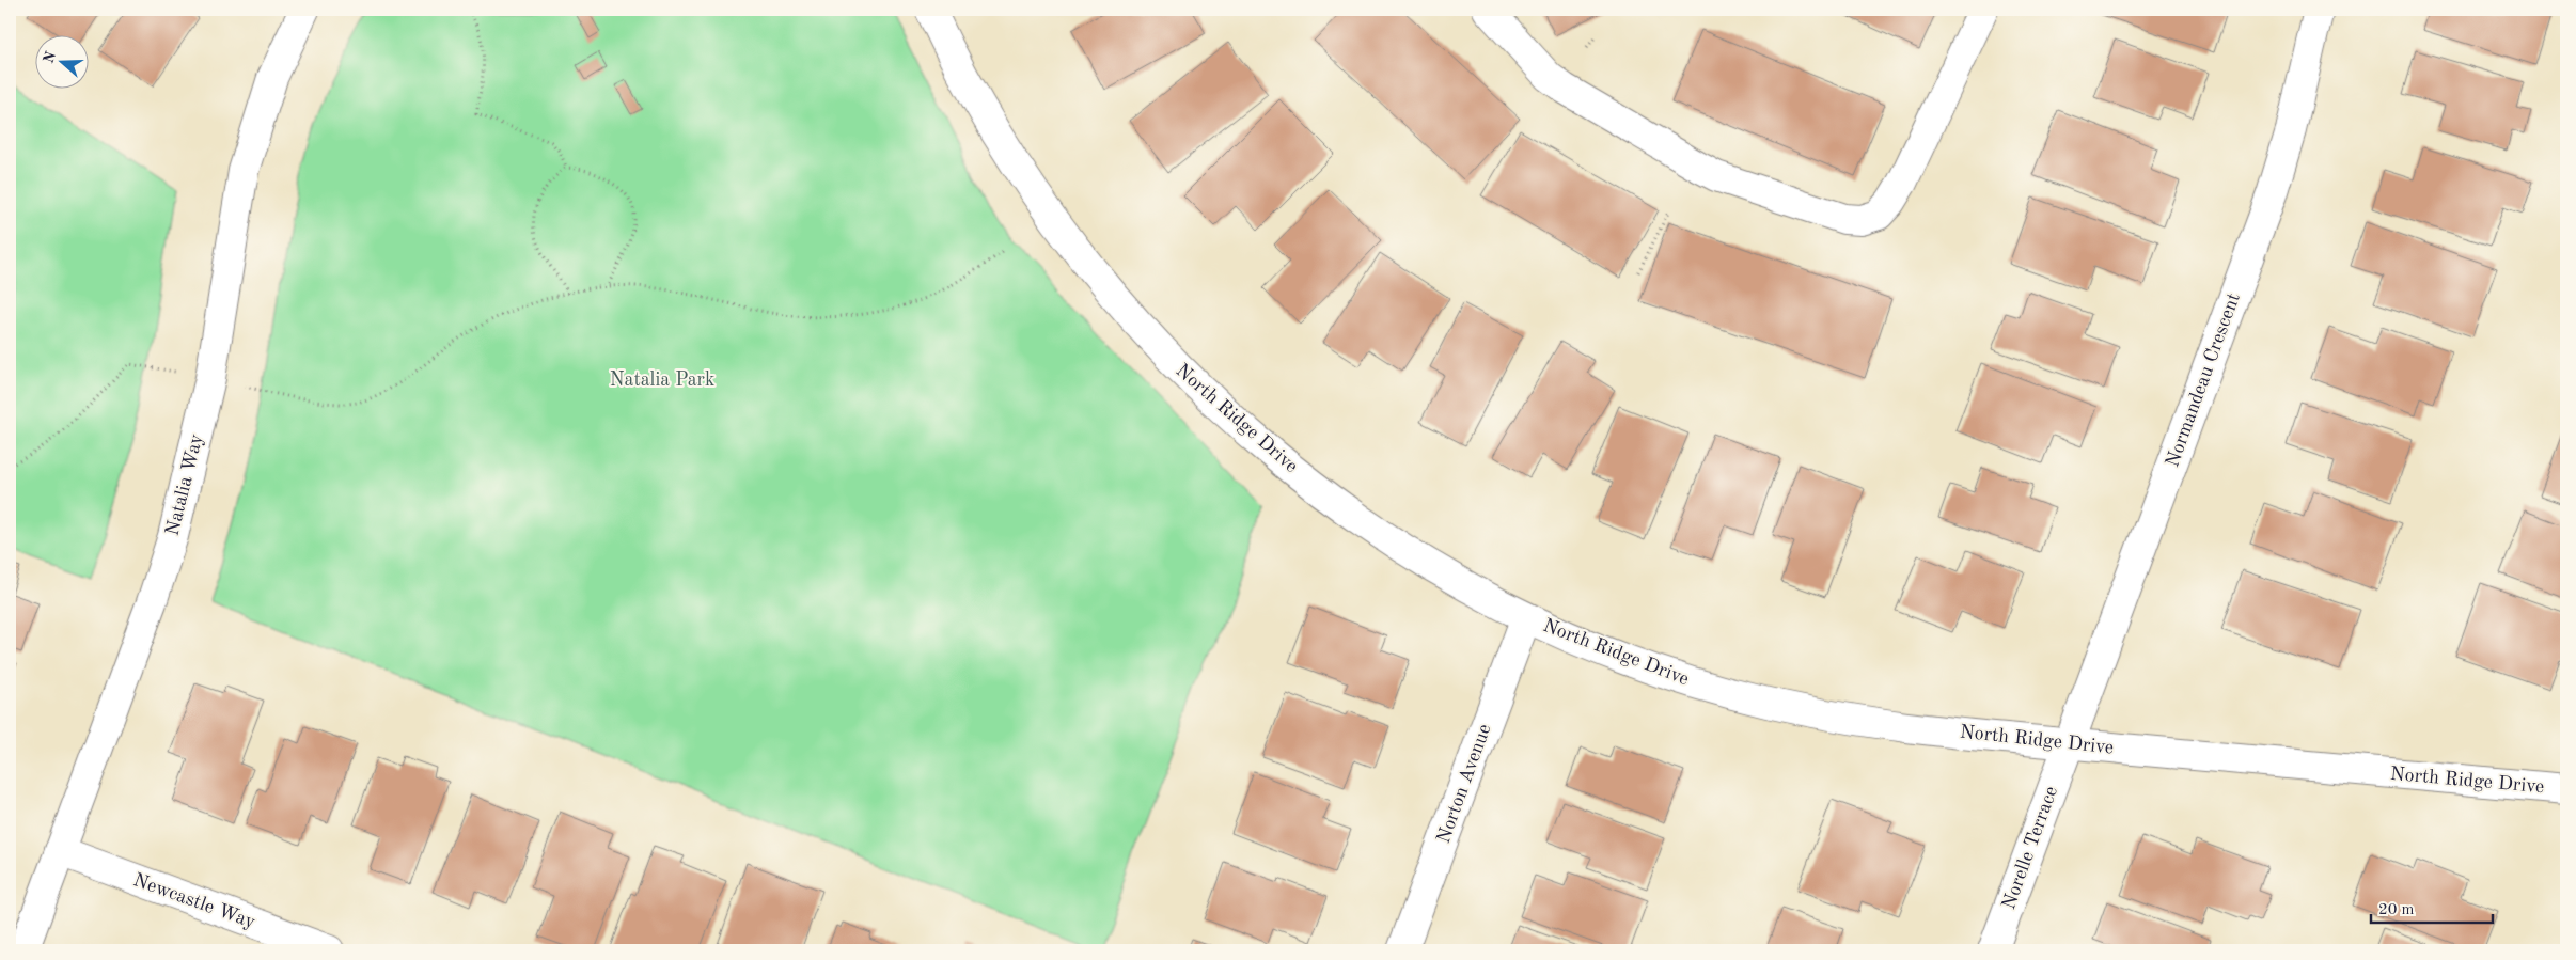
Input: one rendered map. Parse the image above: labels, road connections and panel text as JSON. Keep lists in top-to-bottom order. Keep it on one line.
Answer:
{"streets":{"street":["Normandeau Crescent","North Ridge Drive","Natalia Way","Norton Avenue","Norelle Terrace","Newcastle Way"]},"crossings":[["Normandeau Crescent","North Ridge Drive"],["Normandeau Crescent","Norelle Terrace"],["North Ridge Drive","Norton Avenue"],["North Ridge Drive","Norelle Terrace"],["Natalia Way","Newcastle Way"]],"parks":["Natalia Park"],"scale_bar":"20 m","north":"left"}
